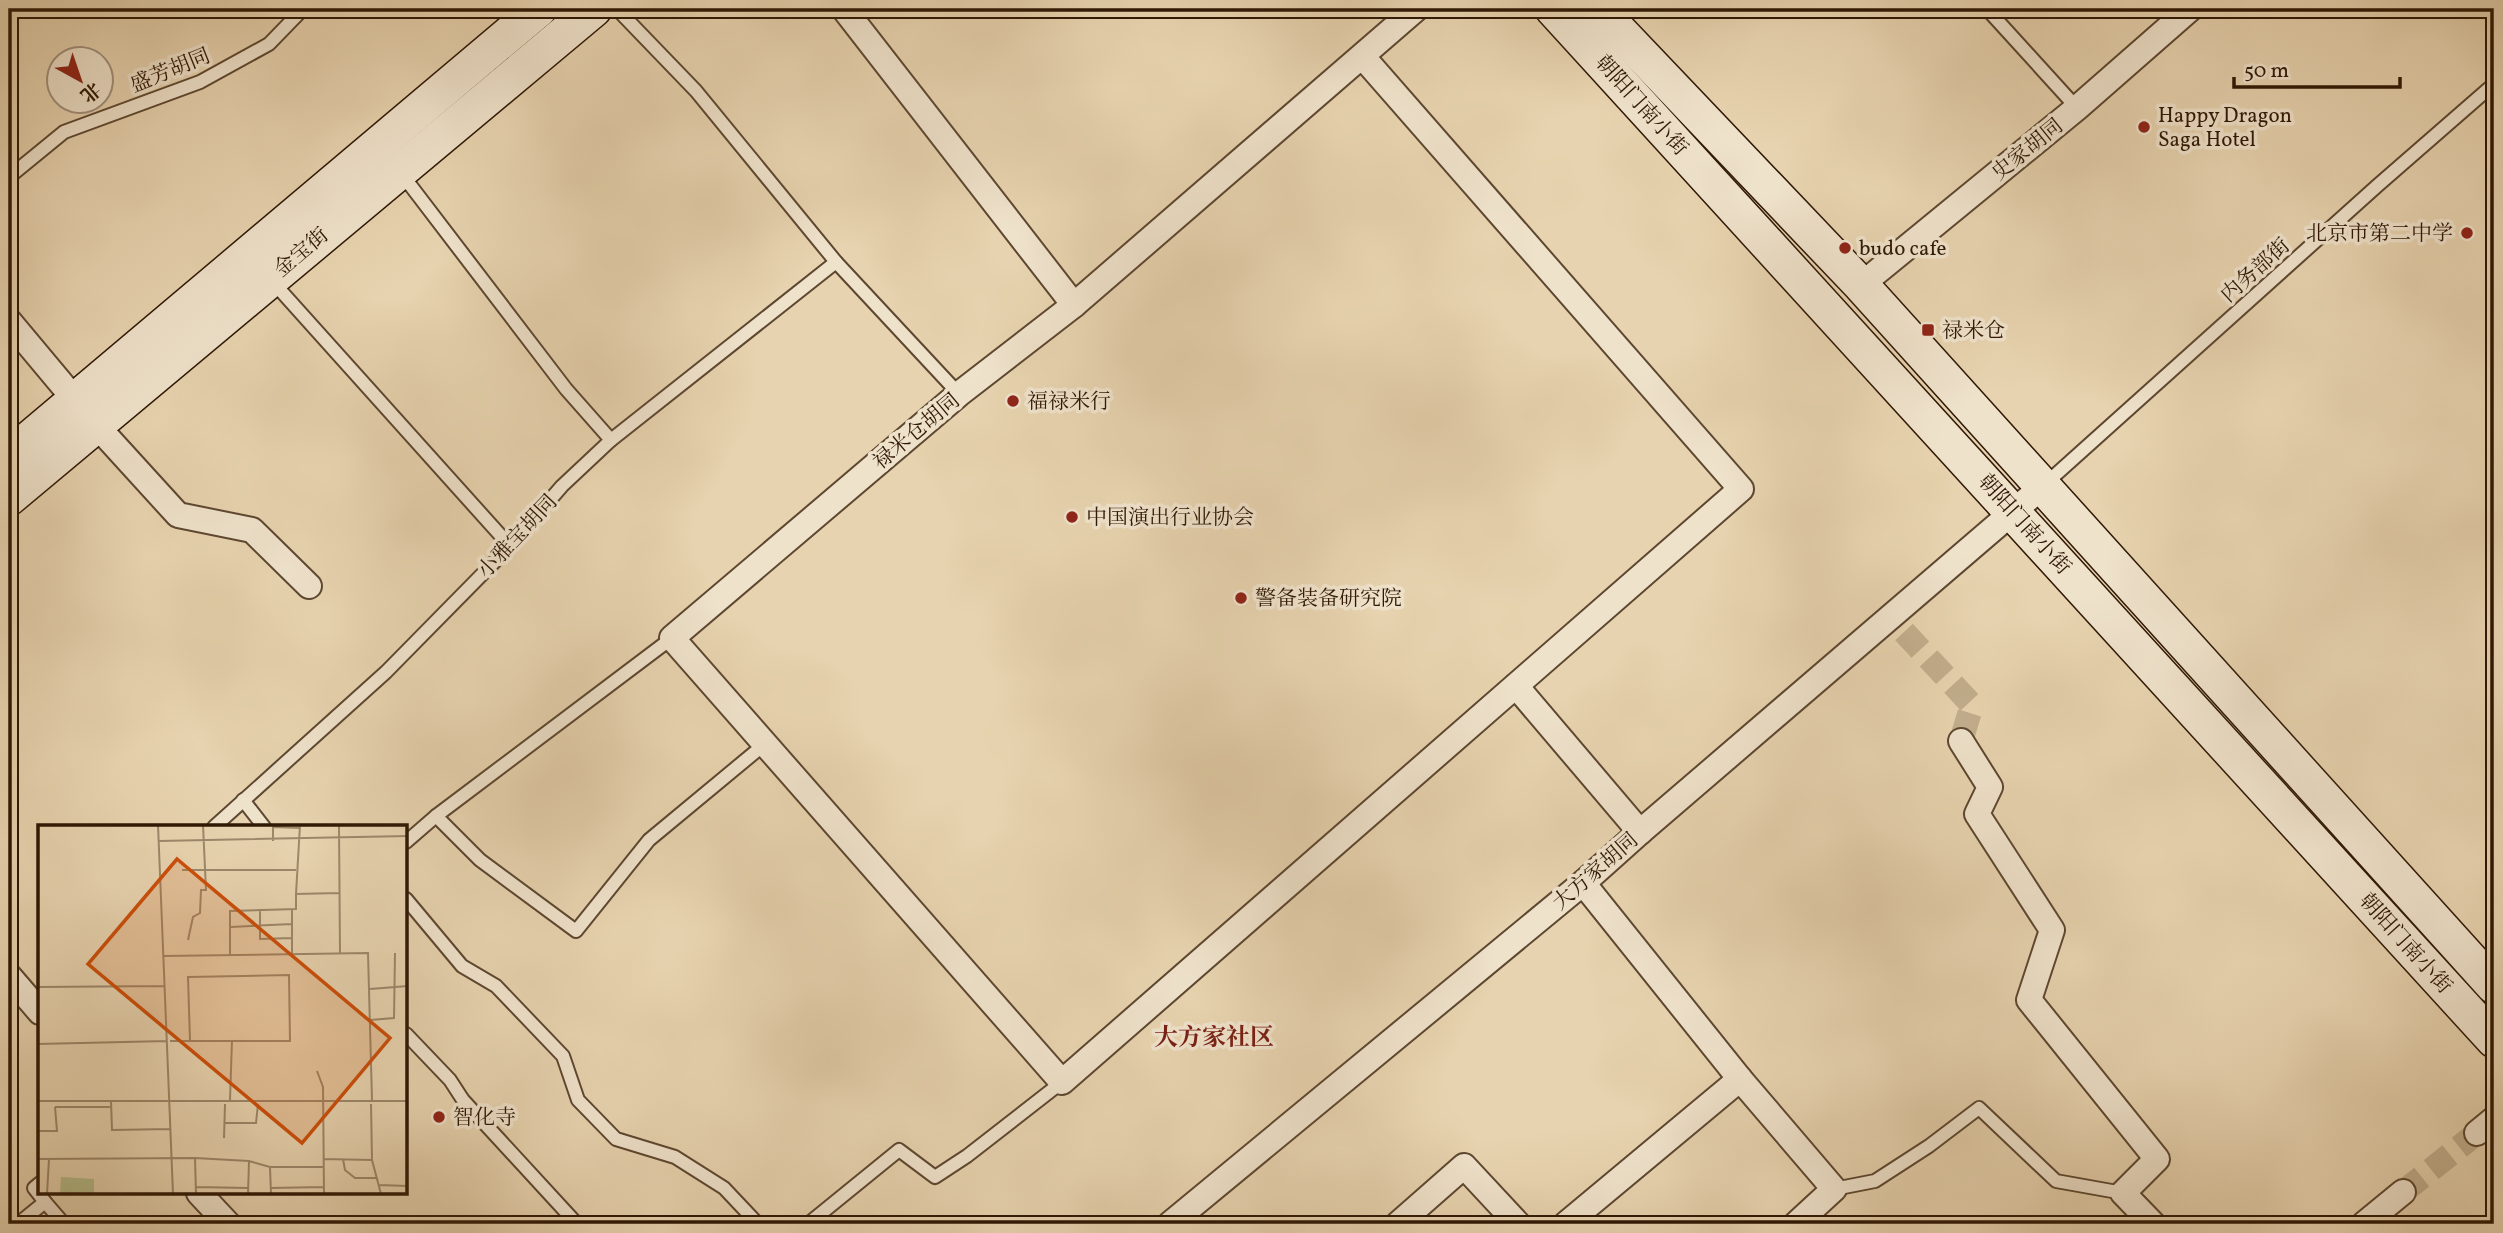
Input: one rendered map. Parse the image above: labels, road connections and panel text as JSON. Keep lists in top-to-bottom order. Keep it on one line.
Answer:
{"streets":{"main road":["朝阳门南小街","金宝街"],"street":["史家胡同","禄米仓胡同","大方家胡同"],"lane":["盛芳胡同","内务部街","小雅宝胡同"]},"crossings":[["朝阳门南小街","史家胡同"],["朝阳门南小街","内务部街"],["朝阳门南小街","大方家胡同"],["内务部街","大方家胡同"]],"districts":["大方家社区"],"places":{"other":["Happy Dragon Saga Hotel","北京市第二中学","budo cafe","福禄米行","中国演出行业协会","警备装备研究院","智化寺"],"transit":["禄米仓"]},"scale_bar":"50 m","north":"bottom right"}
